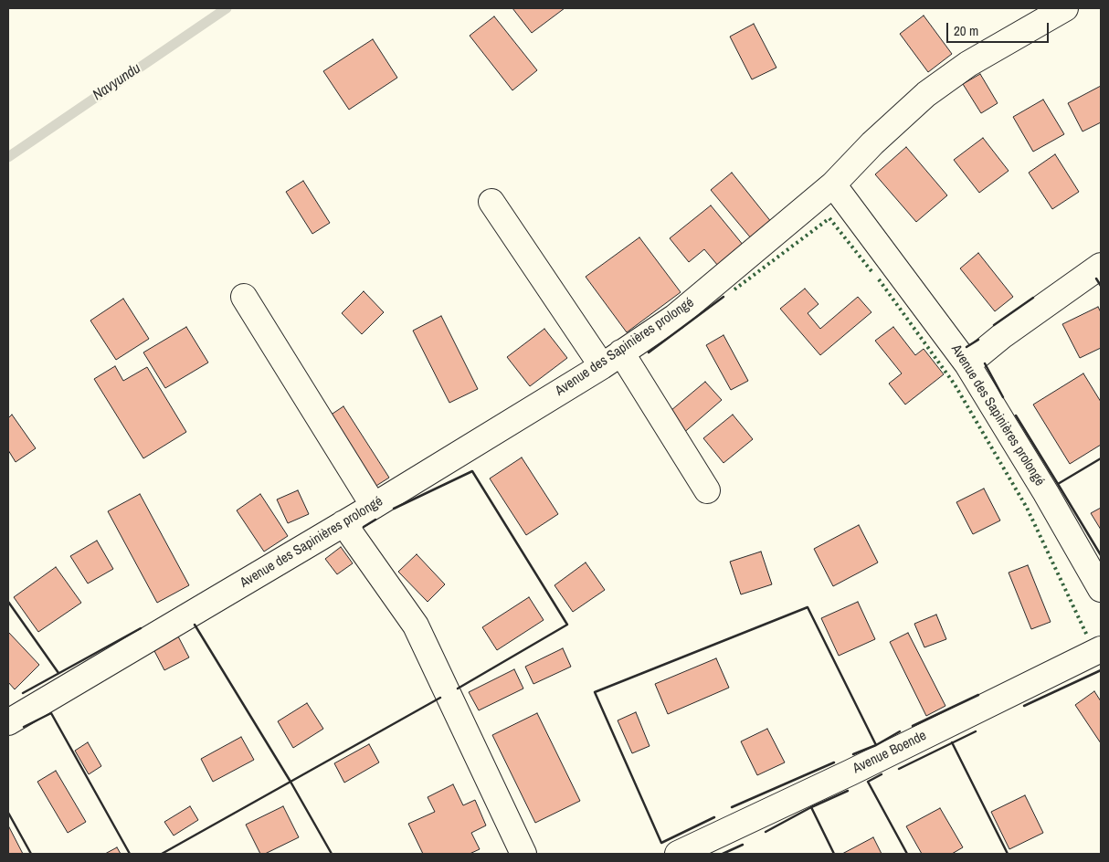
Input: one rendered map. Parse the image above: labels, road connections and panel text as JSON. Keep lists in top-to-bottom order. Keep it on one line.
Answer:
{"streets":{"street":["Avenue des Sapinières prolongé","Avenue Boende"]},"water":["Navyundu"],"scale_bar":"20 m"}
